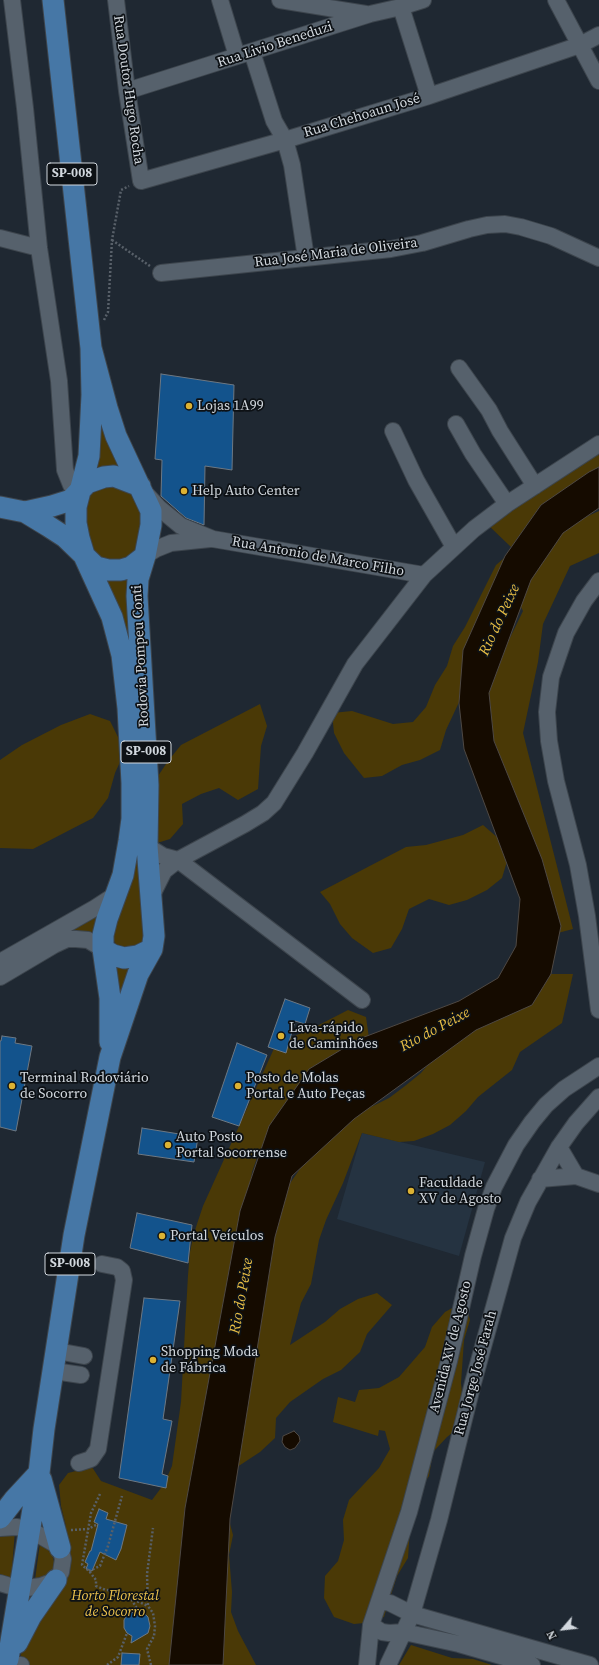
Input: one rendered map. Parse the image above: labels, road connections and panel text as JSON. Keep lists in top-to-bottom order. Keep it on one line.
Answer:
{"streets":{"main road":["SP-008","Rodovia Pompeu Conti"],"street":["Rua Livio Beneduzi","Rua Doutor Hugo Rocha","Rua Chehoaun José","Rua José Maria de Oliveira","Rua Antonio de Marco Filho","Avenida XV de Agosto","Rua Jorge José Farah"]},"crossings":[["Rua Livio Beneduzi","Rua Doutor Hugo Rocha"],["Rua Doutor Hugo Rocha","Rua Chehoaun José"],["SP-008","Rua Antonio de Marco Filho"],["SP-008","Rodovia Pompeu Conti"],["Rua Antonio de Marco Filho","Rodovia Pompeu Conti"]],"water":["Rio do Peixe"],"parks":["Horto Florestal de Socorro"],"places":["Lojas 1A99","Help Auto Center","Lava-rápido de Caminhões","Terminal Rodoviário de Socorro","Posto de Molas Portal e Auto Peças","Auto Posto Portal Socorrense","Faculdade XV de Agosto","Portal Veículos","Shopping Moda de Fábrica"],"north":"bottom left"}
